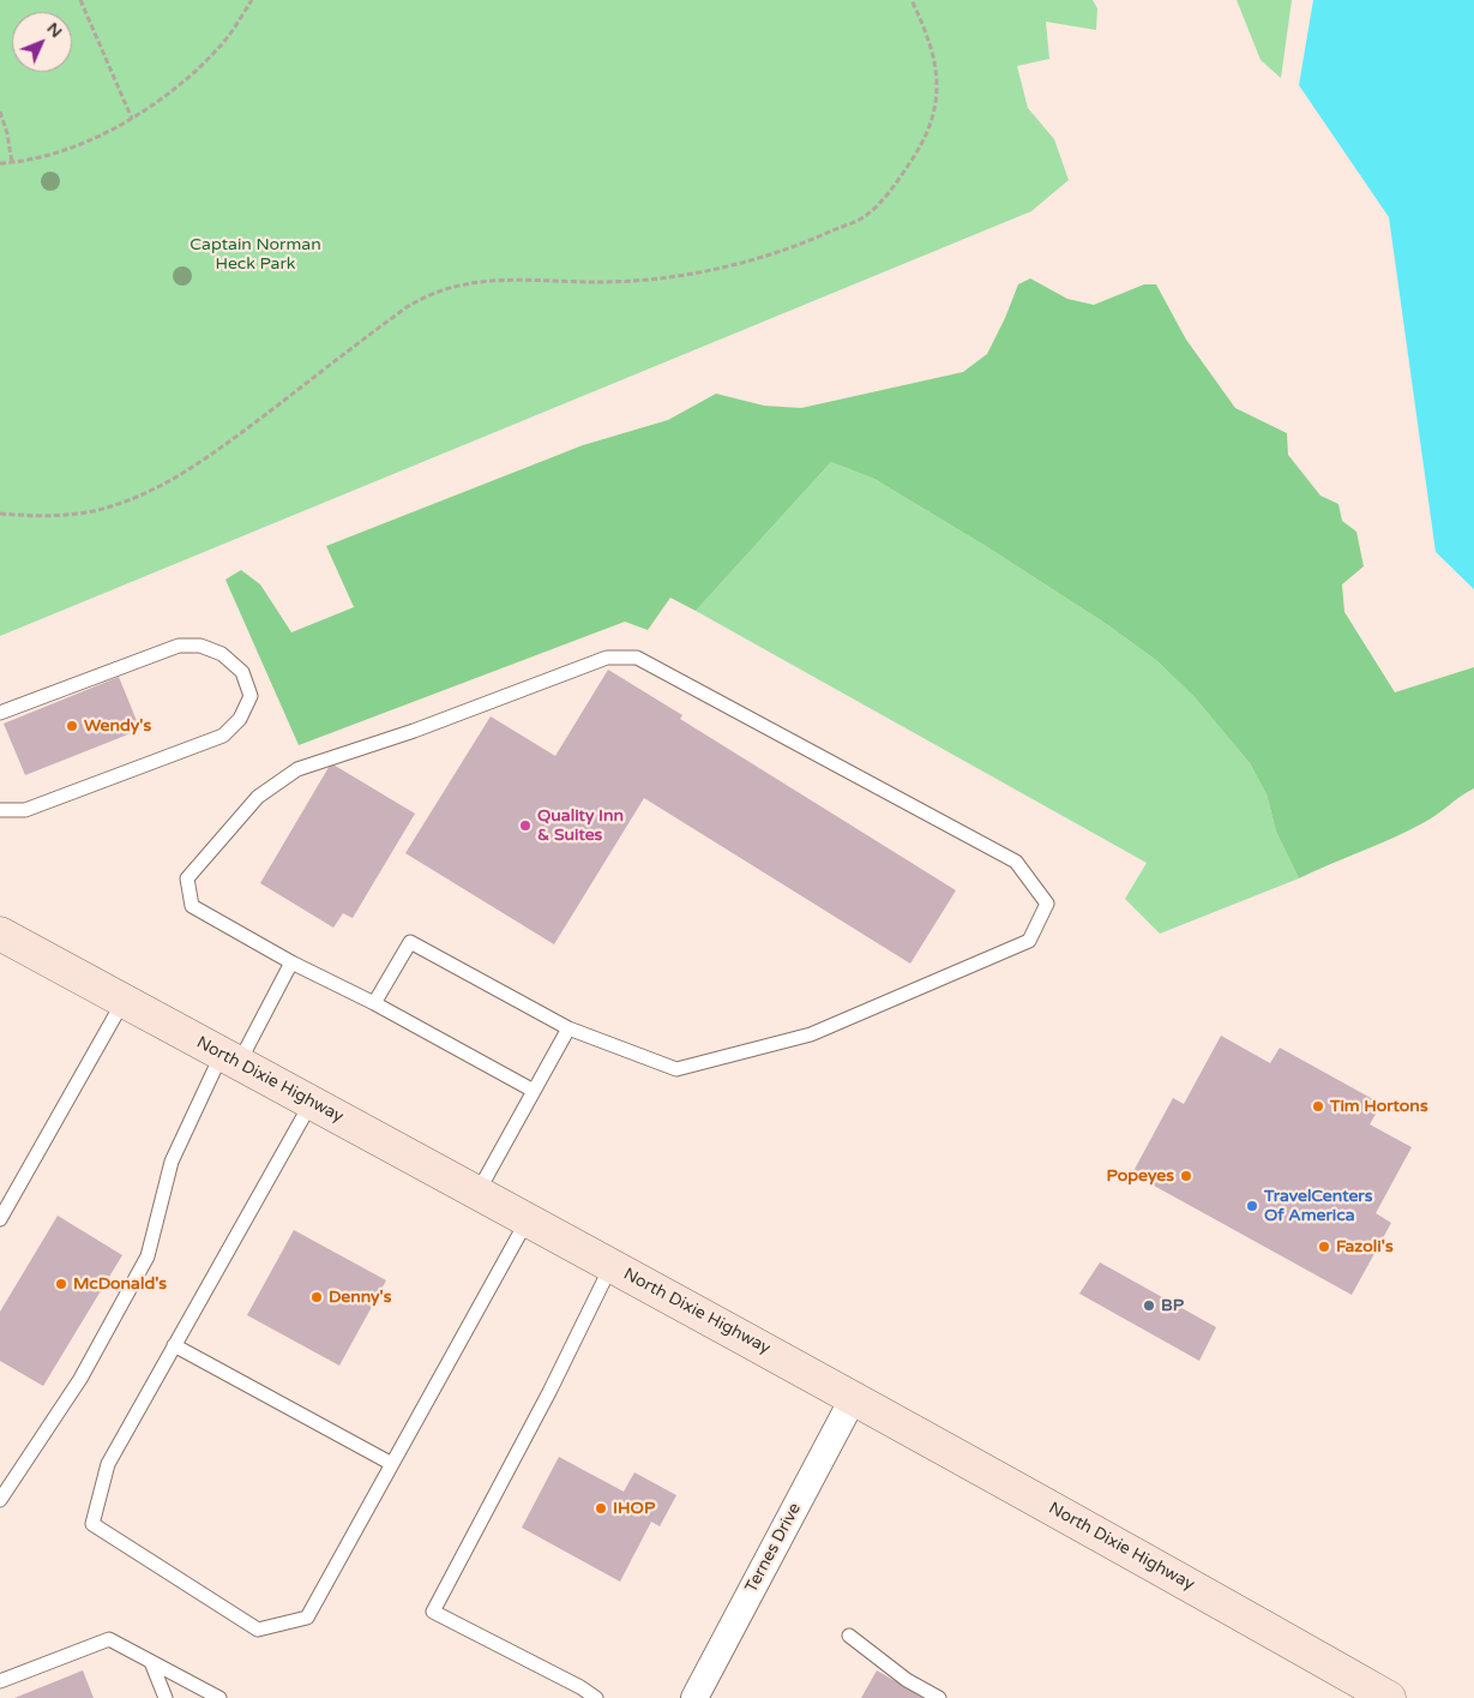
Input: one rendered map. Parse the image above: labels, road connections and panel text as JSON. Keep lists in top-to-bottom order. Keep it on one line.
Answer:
{"streets":{"main road":["North Dixie Highway"],"street":["Ternes Drive"]},"crossings":[["North Dixie Highway","Ternes Drive"]],"parks":["Captain Norman Heck Park"],"places":["Wendy's","Quality Inn & Suites","Tim Hortons","Popeyes","TravelCenters Of America","Fazoli's","McDonald's","Denny's","BP","IHOP"],"north":"top right"}
